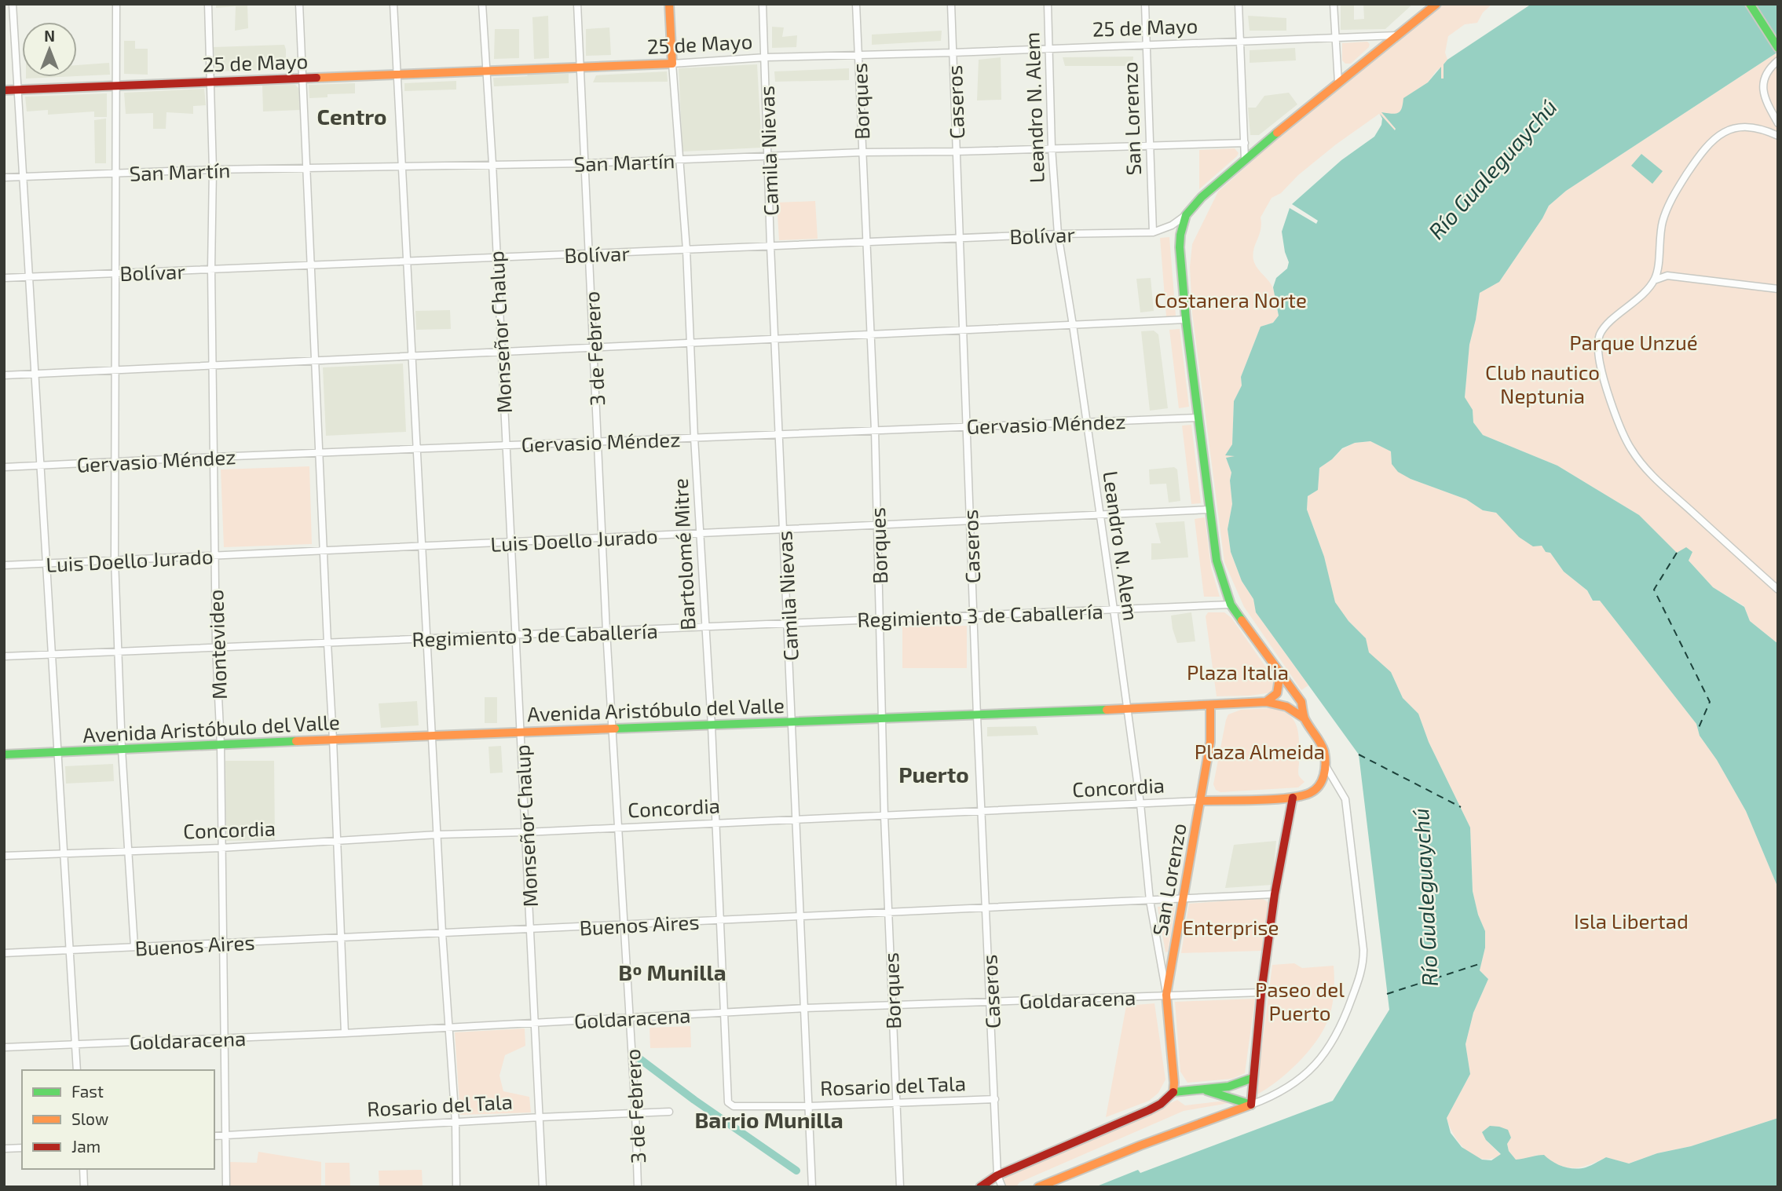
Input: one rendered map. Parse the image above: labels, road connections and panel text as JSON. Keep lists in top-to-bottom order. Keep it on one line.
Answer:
{"streets":{"main road":["25 de Mayo","Leandro N. Alem","San Lorenzo","Bartolomé Mitre","Avenida Aristóbulo del Valle","Concordia"],"street":["Borques","Caseros","Camila Nievas","San Martín","Bolívar","Monseñor Chalup","3 de Febrero","Gervasio Méndez","Luis Doello Jurado","Regimiento 3 de Caballería","Montevideo","Buenos Aires","Goldaracena","Rosario del Tala"]},"crossings":[["25 de Mayo","Borques"],["25 de Mayo","Caseros"],["25 de Mayo","Leandro N. Alem"],["25 de Mayo","San Lorenzo"],["25 de Mayo","Camila Nievas"],["25 de Mayo","Monseñor Chalup"],["25 de Mayo","3 de Febrero"],["25 de Mayo","Bartolomé Mitre"],["25 de Mayo","Montevideo"],["Borques","San Martín"],["Borques","Bolívar"],["Borques","Gervasio Méndez"],["Borques","Luis Doello Jurado"],["Borques","Regimiento 3 de Caballería"],["Borques","Avenida Aristóbulo del Valle"],["Borques","Concordia"],["Borques","Buenos Aires"],["Borques","Goldaracena"],["Borques","Rosario del Tala"],["Caseros","San Martín"],["Caseros","Bolívar"],["Caseros","Gervasio Méndez"],["Caseros","Luis Doello Jurado"],["Caseros","Regimiento 3 de Caballería"],["Caseros","Avenida Aristóbulo del Valle"],["Caseros","Concordia"],["Caseros","Buenos Aires"],["Caseros","Goldaracena"],["Caseros","Rosario del Tala"],["Leandro N. Alem","San Lorenzo"],["Leandro N. Alem","San Martín"],["Leandro N. Alem","Bolívar"],["Leandro N. Alem","Gervasio Méndez"],["Leandro N. Alem","Luis Doello Jurado"],["Leandro N. Alem","Regimiento 3 de Caballería"],["Leandro N. Alem","Avenida Aristóbulo del Valle"],["Leandro N. Alem","Concordia"],["Leandro N. Alem","Buenos Aires"],["Leandro N. Alem","Goldaracena"],["San Lorenzo","San Martín"],["San Lorenzo","Bolívar"],["San Lorenzo","Avenida Aristóbulo del Valle"],["San Lorenzo","Concordia"],["San Lorenzo","Buenos Aires"],["San Lorenzo","Goldaracena"],["Camila Nievas","San Martín"],["Camila Nievas","Bolívar"],["Camila Nievas","Gervasio Méndez"],["Camila Nievas","Luis Doello Jurado"],["Camila Nievas","Regimiento 3 de Caballería"],["Camila Nievas","Avenida Aristóbulo del Valle"],["Camila Nievas","Concordia"],["Camila Nievas","Buenos Aires"],["Camila Nievas","Goldaracena"],["Camila Nievas","Rosario del Tala"],["San Martín","Monseñor Chalup"],["San Martín","3 de Febrero"],["San Martín","Bartolomé Mitre"],["San Martín","Montevideo"],["Bolívar","Monseñor Chalup"],["Bolívar","3 de Febrero"],["Bolívar","Bartolomé Mitre"],["Bolívar","Montevideo"],["Monseñor Chalup","Gervasio Méndez"],["Monseñor Chalup","Luis Doello Jurado"],["Monseñor Chalup","Regimiento 3 de Caballería"],["Monseñor Chalup","Avenida Aristóbulo del Valle"],["Monseñor Chalup","Concordia"],["Monseñor Chalup","Buenos Aires"],["Monseñor Chalup","Goldaracena"],["Monseñor Chalup","Rosario del Tala"],["3 de Febrero","Gervasio Méndez"],["3 de Febrero","Luis Doello Jurado"],["3 de Febrero","Regimiento 3 de Caballería"],["3 de Febrero","Avenida Aristóbulo del Valle"],["3 de Febrero","Concordia"],["3 de Febrero","Buenos Aires"],["3 de Febrero","Goldaracena"],["3 de Febrero","Rosario del Tala"],["Gervasio Méndez","Bartolomé Mitre"],["Gervasio Méndez","Montevideo"],["Luis Doello Jurado","Bartolomé Mitre"],["Luis Doello Jurado","Montevideo"],["Bartolomé Mitre","Regimiento 3 de Caballería"],["Bartolomé Mitre","Avenida Aristóbulo del Valle"],["Bartolomé Mitre","Concordia"],["Bartolomé Mitre","Buenos Aires"],["Bartolomé Mitre","Goldaracena"],["Bartolomé Mitre","Rosario del Tala"],["Regimiento 3 de Caballería","Montevideo"],["Montevideo","Avenida Aristóbulo del Valle"],["Montevideo","Concordia"],["Montevideo","Buenos Aires"],["Montevideo","Goldaracena"],["Montevideo","Rosario del Tala"]],"districts":["Centro","Puerto","Bº Munilla","Barrio Munilla"],"water":["Río Gualeguaychú"],"parks":["Costanera Norte","Parque Unzué","Club nautico Neptunia","Plaza Italia","Plaza Almeida","Isla Libertad","Enterprise","Paseo del Puerto"],"legend":["Fast","Slow","Jam"],"north":"top"}
